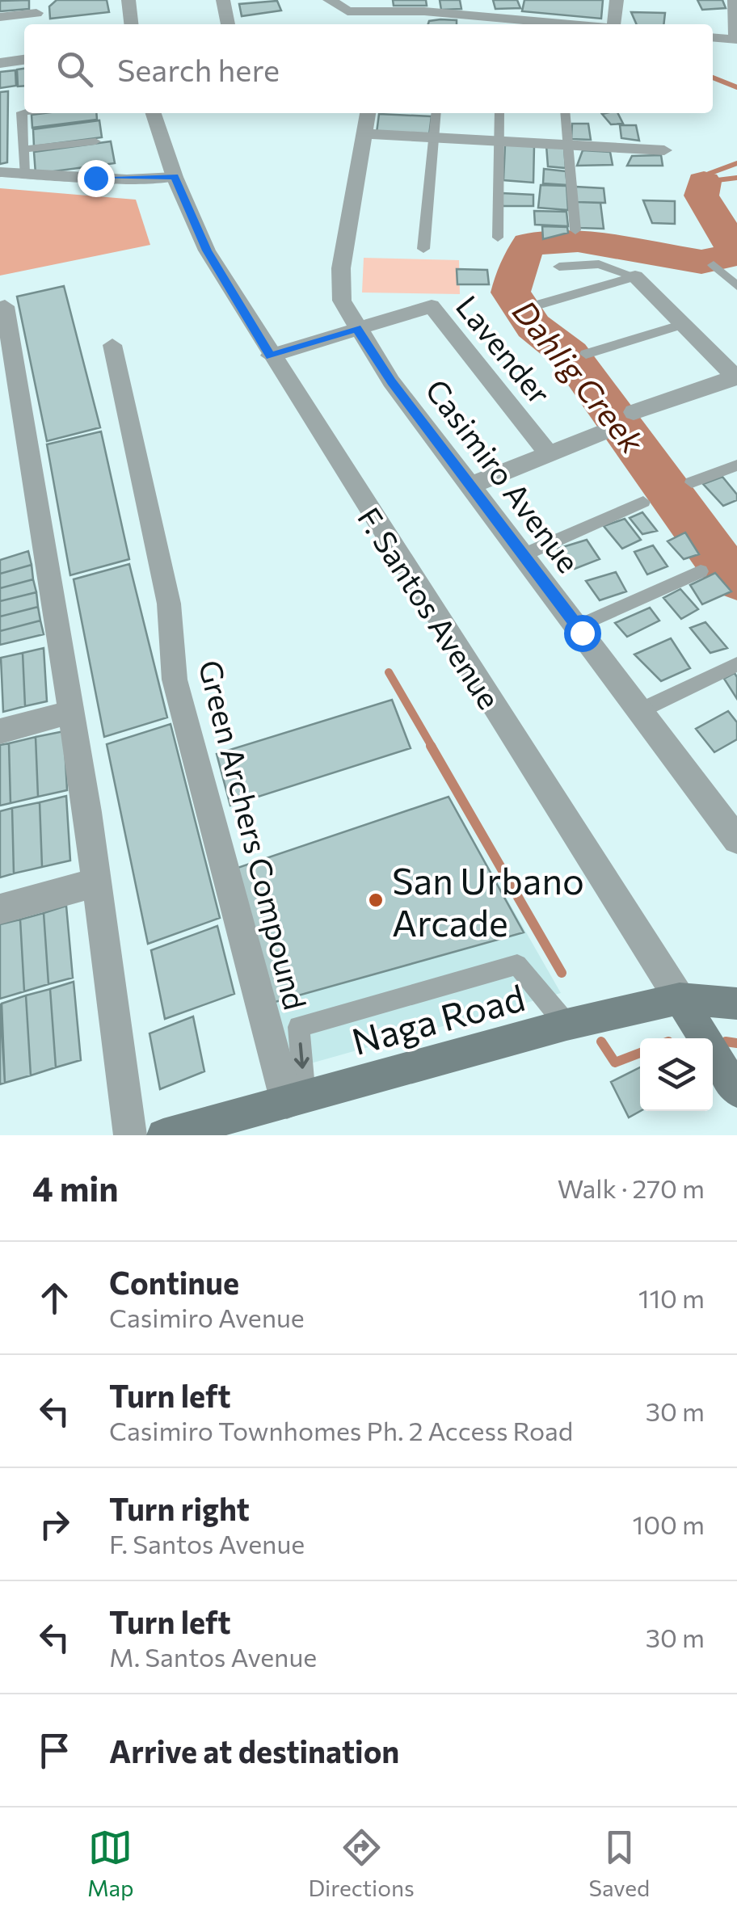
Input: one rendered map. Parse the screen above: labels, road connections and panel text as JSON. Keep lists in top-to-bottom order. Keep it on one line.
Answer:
{"streets":{"main road":["F. Santos Avenue","Naga Road"],"street":["Lavender","Casimiro Avenue","Green Archers Compound"]},"crossings":[["Lavender","Casimiro Avenue"],["F. Santos Avenue","Naga Road"],["Green Archers Compound","Naga Road"]],"water":["Dahlig Creek"],"places":["San Urbano Arcade"],"page":{"search":"Search here","heading":["4 min","Walk · 270 m"],"list":[["Continue","Casimiro Avenue","110 m"],["Turn left","Casimiro Townhomes Ph. 2 Access Road","30 m"],["Turn right","F. Santos Avenue","100 m"],["Turn left","M. Santos Avenue","30 m"],"Arrive at destination"],"nav":["Map","Directions","Saved"]}}
